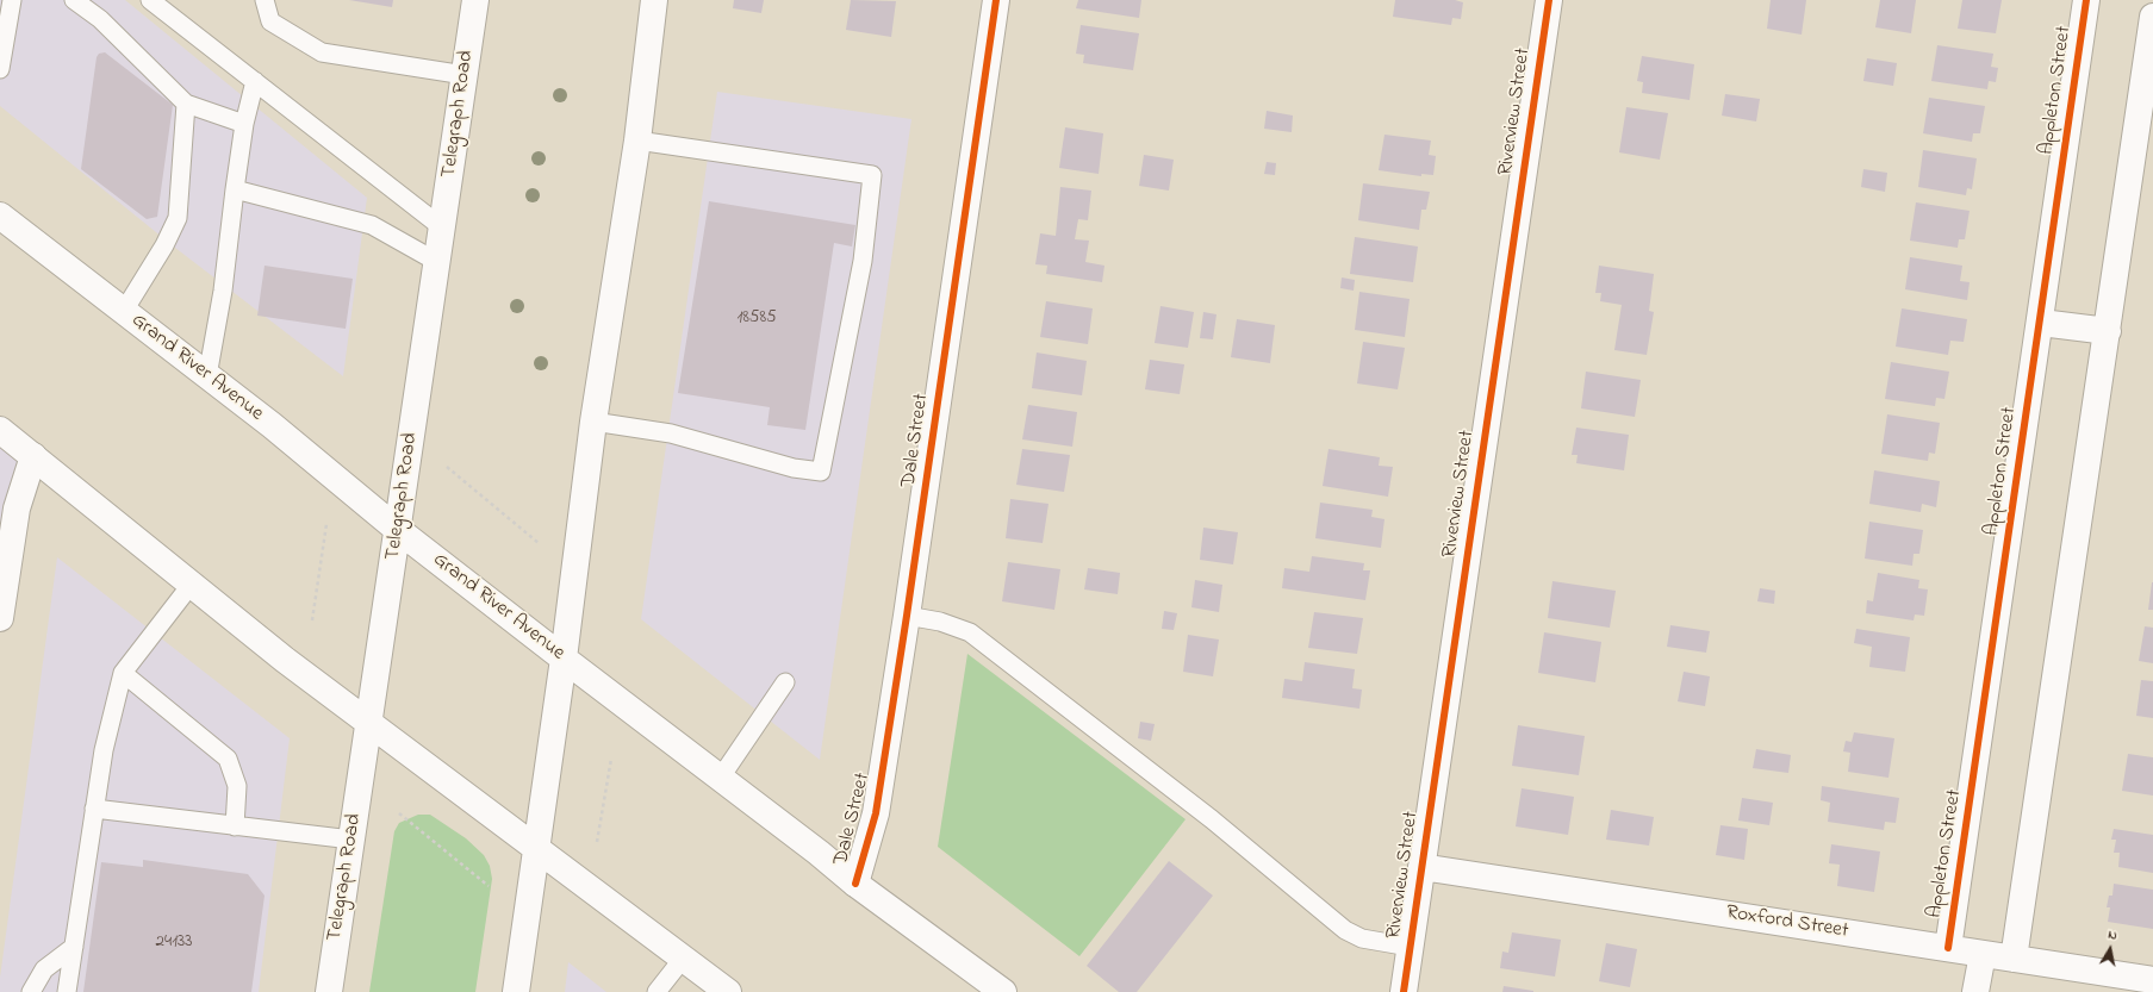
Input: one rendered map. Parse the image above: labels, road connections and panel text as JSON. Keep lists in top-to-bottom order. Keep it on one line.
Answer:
{"streets":{"street":["Appleton Street","Riverview Street","Telegraph Road","Grand River Avenue","Dale Street","Roxford Street"]},"crossings":[["Appleton Street","Roxford Street"],["Riverview Street","Roxford Street"],["Telegraph Road","Grand River Avenue"],["Grand River Avenue","Dale Street"]],"house_numbers":["18585","24133"],"north":"top"}
